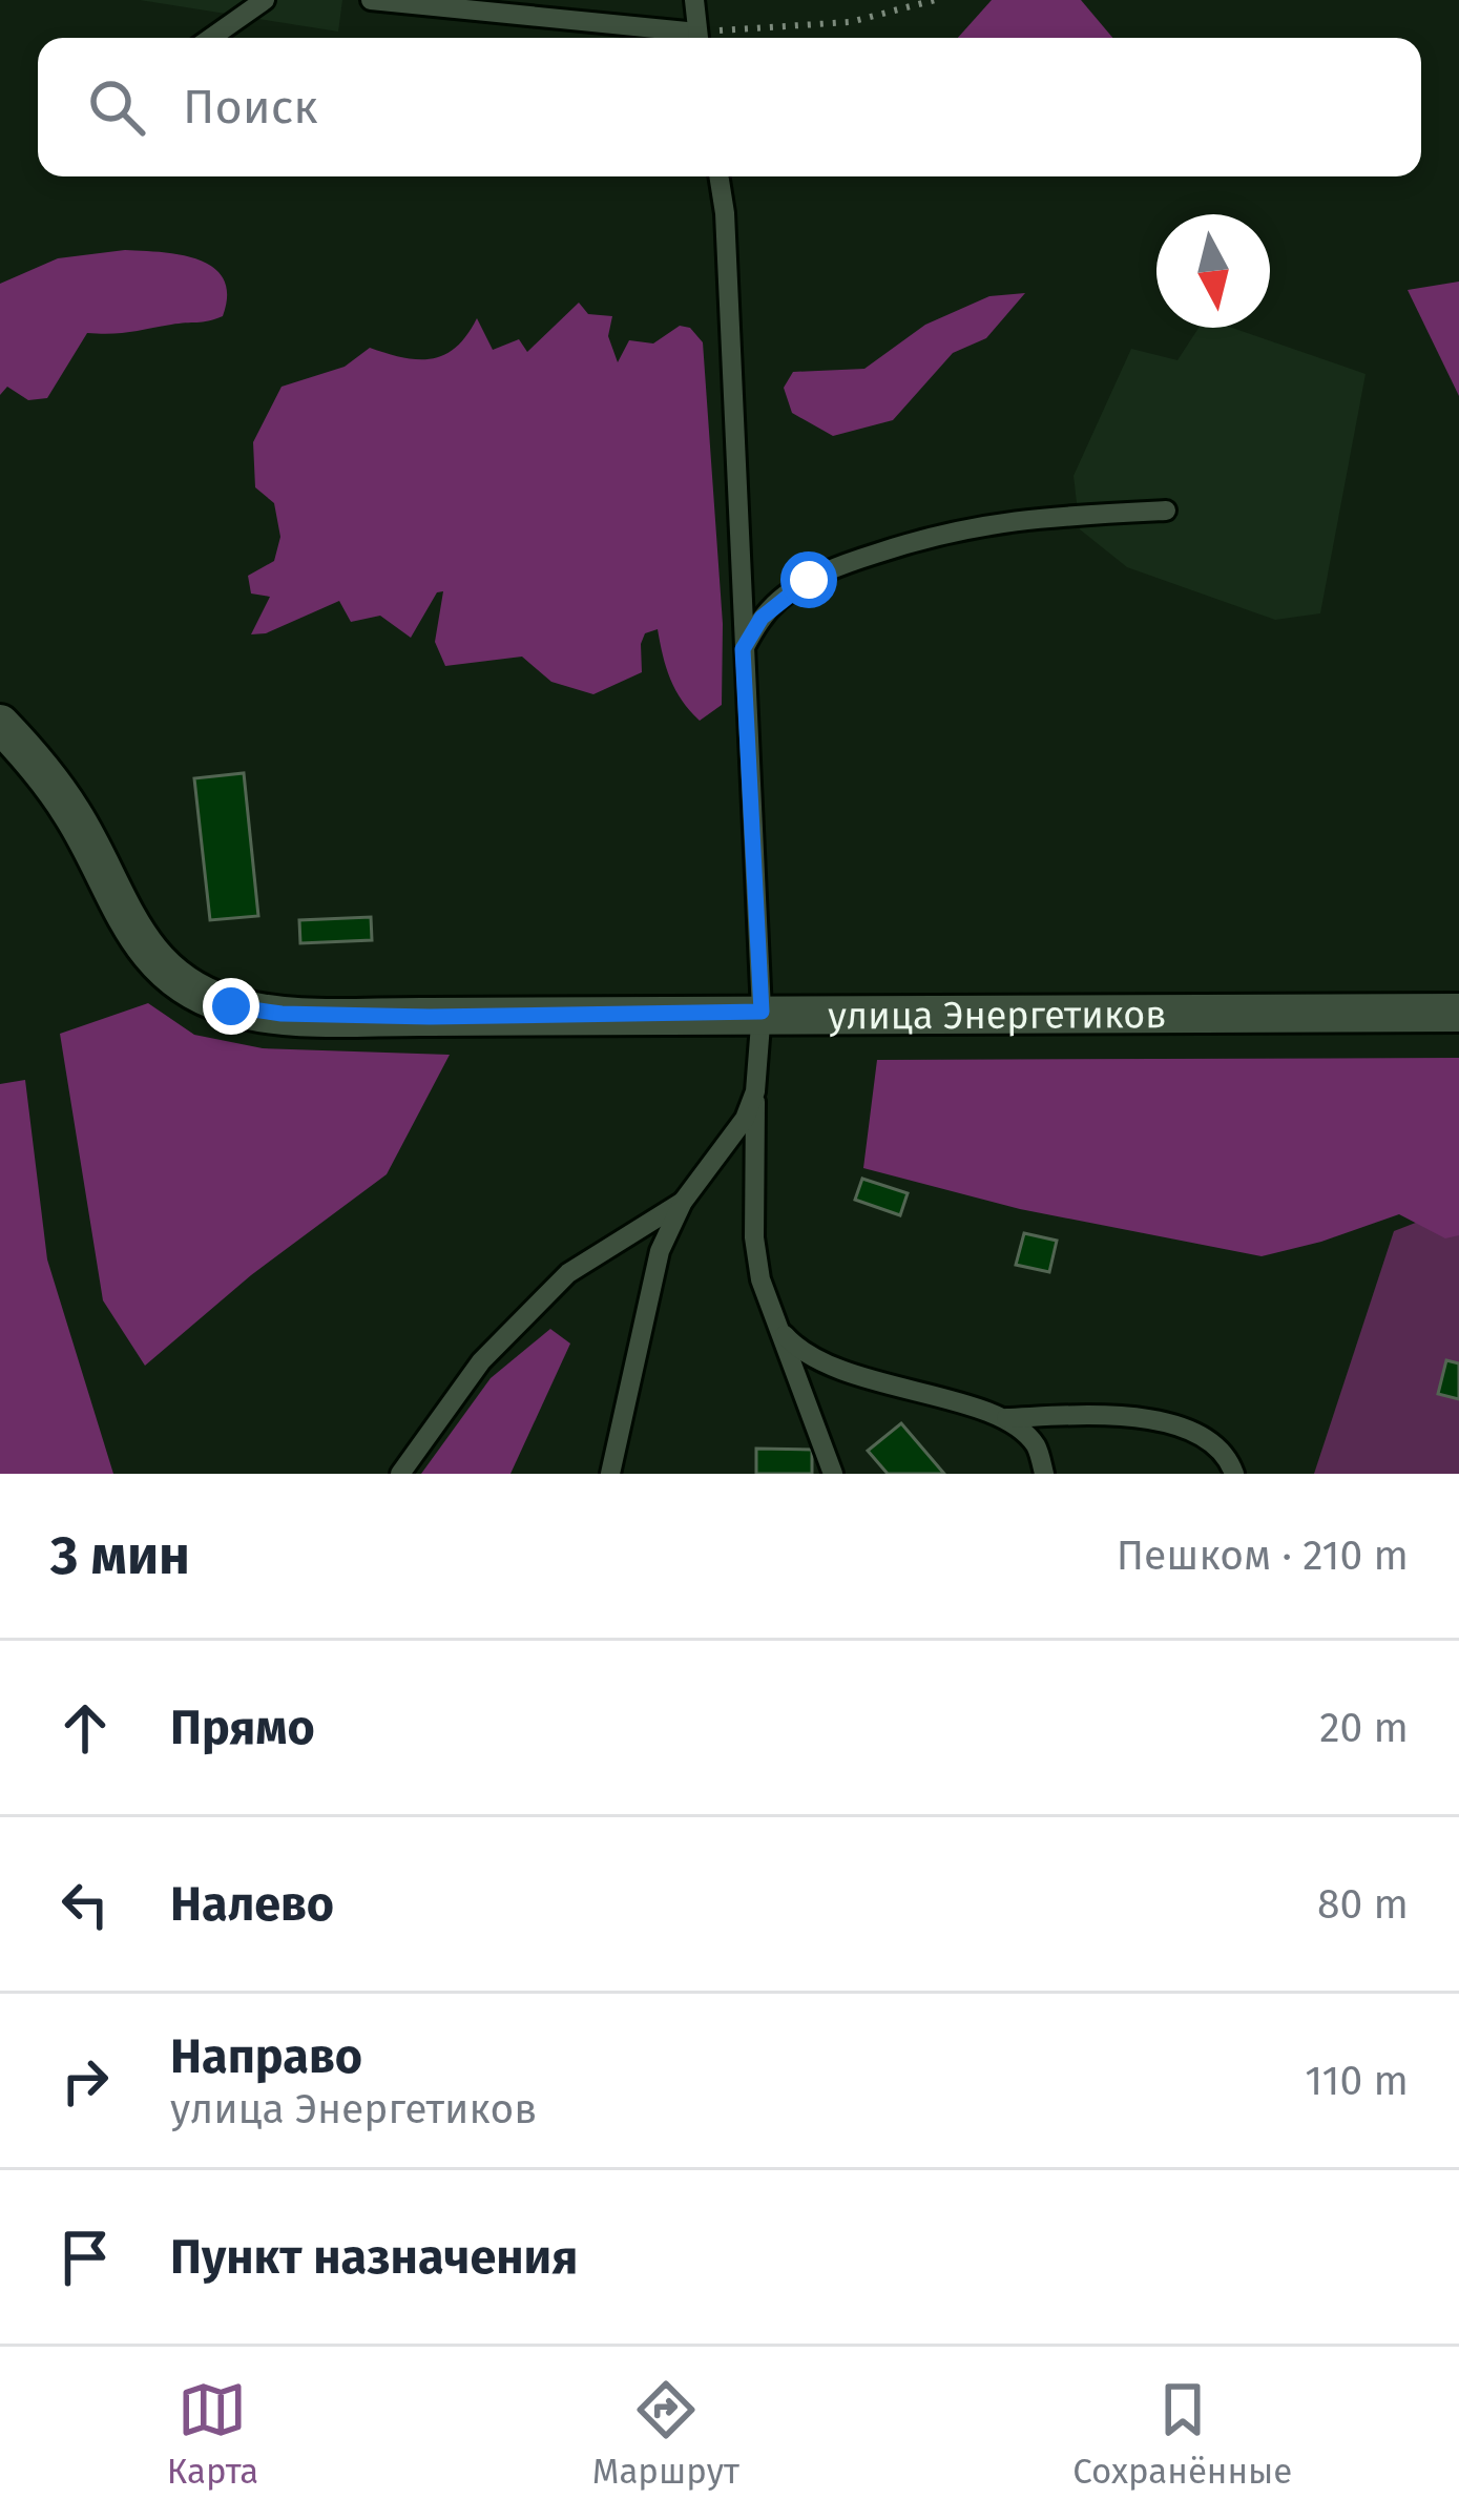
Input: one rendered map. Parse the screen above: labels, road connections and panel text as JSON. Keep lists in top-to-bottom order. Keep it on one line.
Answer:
{"streets":{"street":["улица Энергетиков"]},"north":"bottom","page":{"search":"Поиск","heading":["3 мин","Пешком · 210 m"],"list":[["Прямо","20 m"],["Налево","80 m"],["Направо","улица Энергетиков","110 m"],"Пункт назначения"],"nav":["Карта","Маршрут","Сохранённые"]}}
